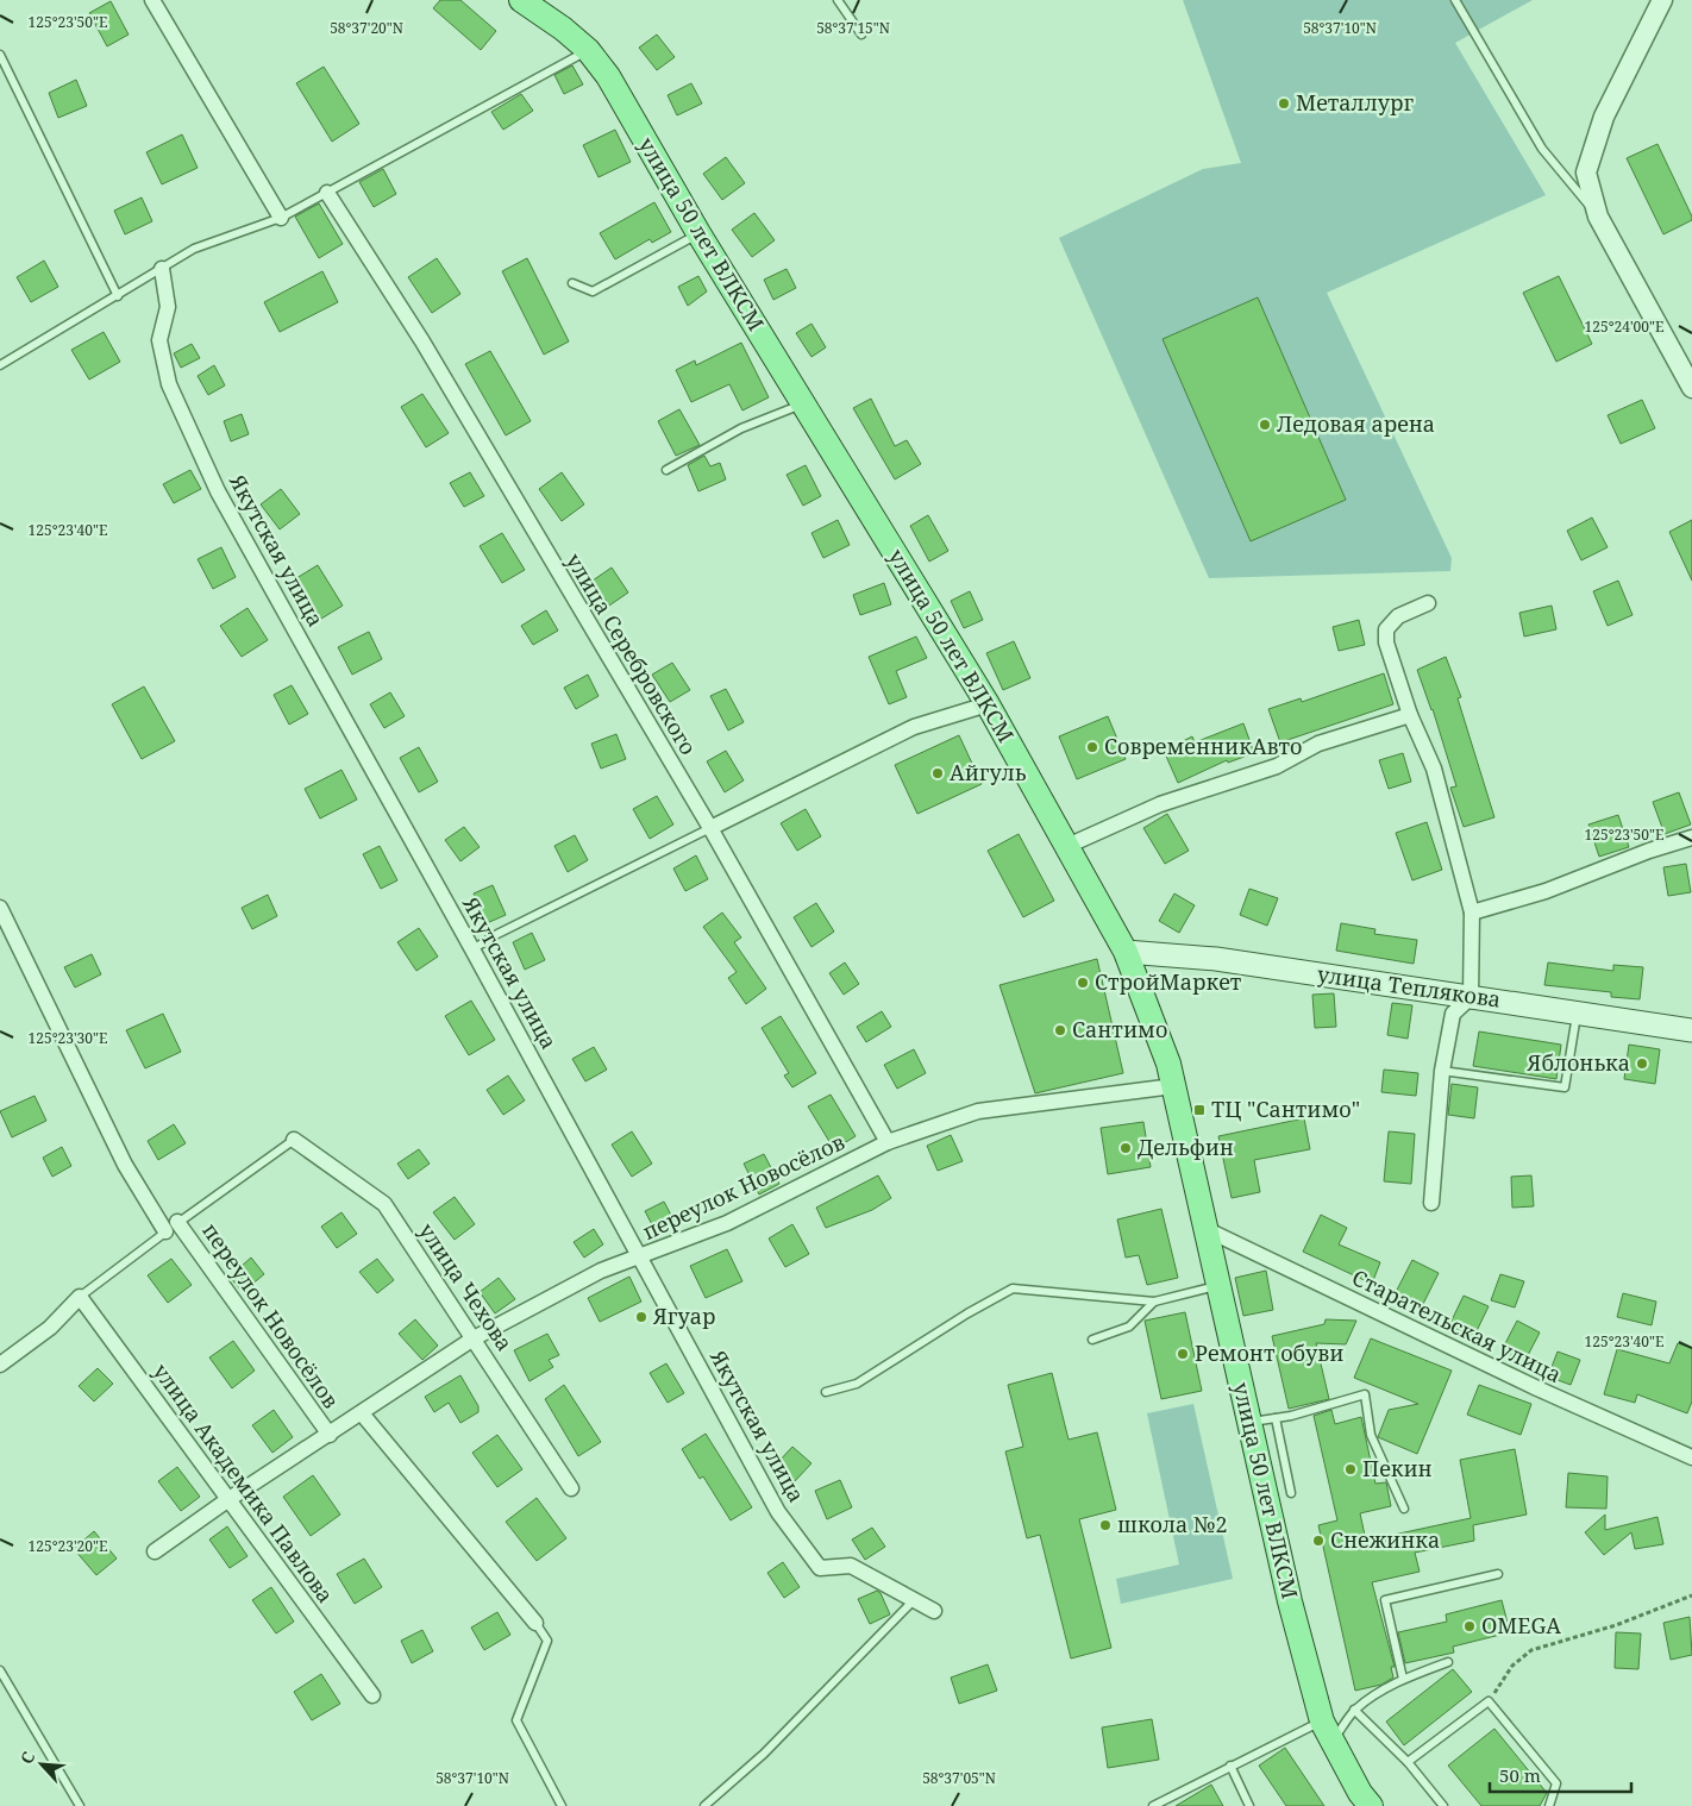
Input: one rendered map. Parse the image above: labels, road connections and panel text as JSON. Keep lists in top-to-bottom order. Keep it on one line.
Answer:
{"streets":{"main road":["улица 50 лет ВЛКСМ","улица Теплякова"],"street":["Якутская улица","улица Серебровского","переулок Новосёлов","улица Чехова","Старательская улица","улица Академика Павлова"]},"crossings":[["улица 50 лет ВЛКСМ","улица Теплякова"],["улица 50 лет ВЛКСМ","переулок Новосёлов"],["улица 50 лет ВЛКСМ","Старательская улица"],["Якутская улица","переулок Новосёлов"],["улица Серебровского","переулок Новосёлов"],["переулок Новосёлов","улица Чехова"],["переулок Новосёлов","улица Академика Павлова"]],"places":{"other":["Металлург","Ледовая арена","СовременникАвто","Айгуль","СтройМаркет","Сантимо","Яблонька","Дельфин","Ягуар","Ремонт обуви","Пекин","школа №2","Снежинка","OMEGA"],"transit":["ТЦ \"Сантимо\""]},"scale_bar":"50 m","north":"top left","coordinates":["125°23'50\"E","58°37'20\"N","58°37'15\"N","58°37'10\"N","125°24'00\"E","125°23'40\"E","125°23'30\"E","125°23'20\"E","58°37'05\"N"]}
